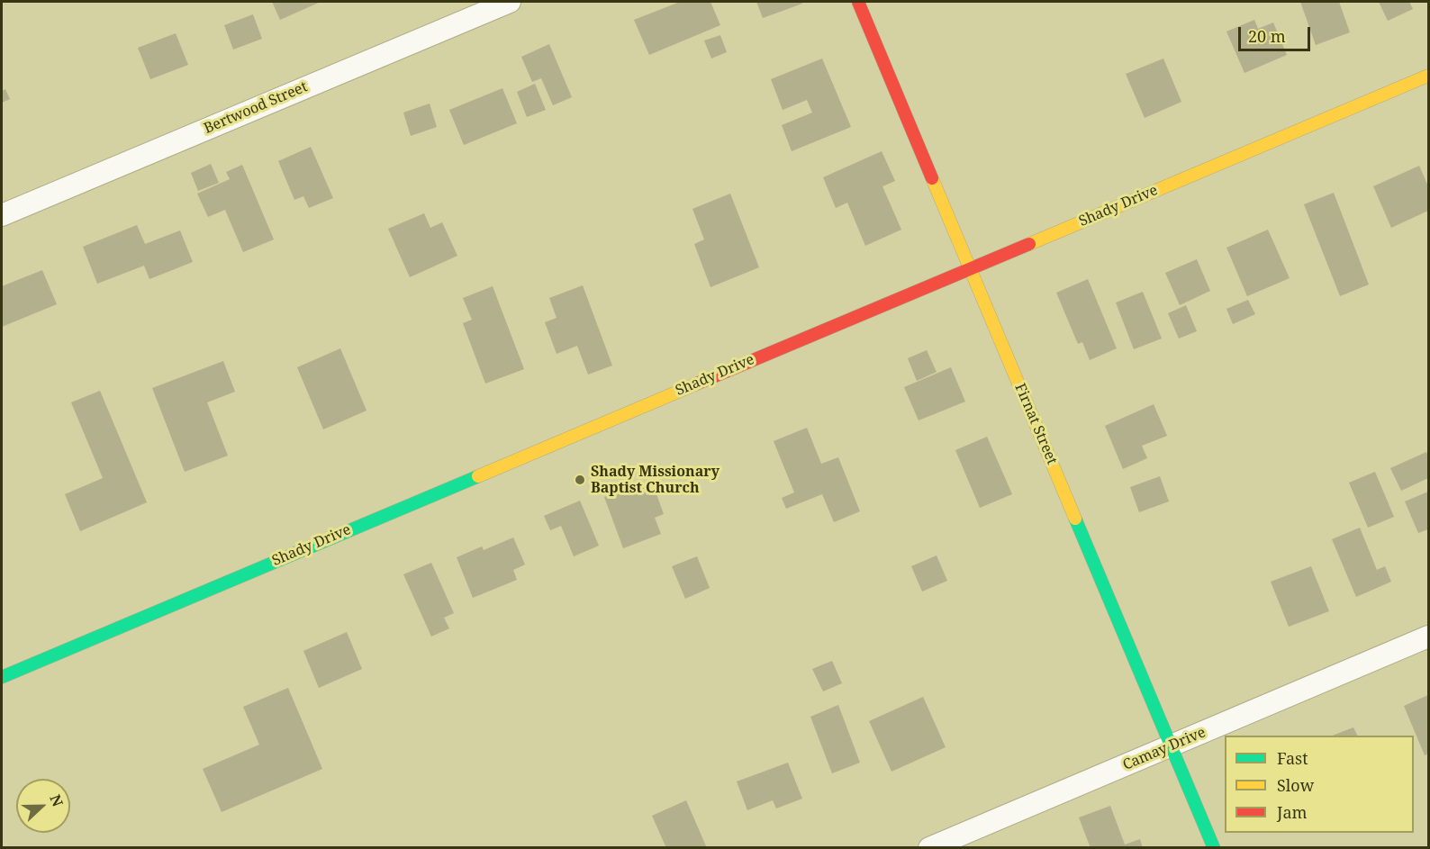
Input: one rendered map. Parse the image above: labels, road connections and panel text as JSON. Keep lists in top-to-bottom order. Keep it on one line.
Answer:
{"streets":{"street":["Bertwood Street","Shady Drive","Firnat Street","Camay Drive"]},"crossings":[["Shady Drive","Firnat Street"],["Firnat Street","Camay Drive"]],"places":["Shady Missionary Baptist Church"],"legend":["Fast","Slow","Jam"],"scale_bar":"20 m","north":"right"}
